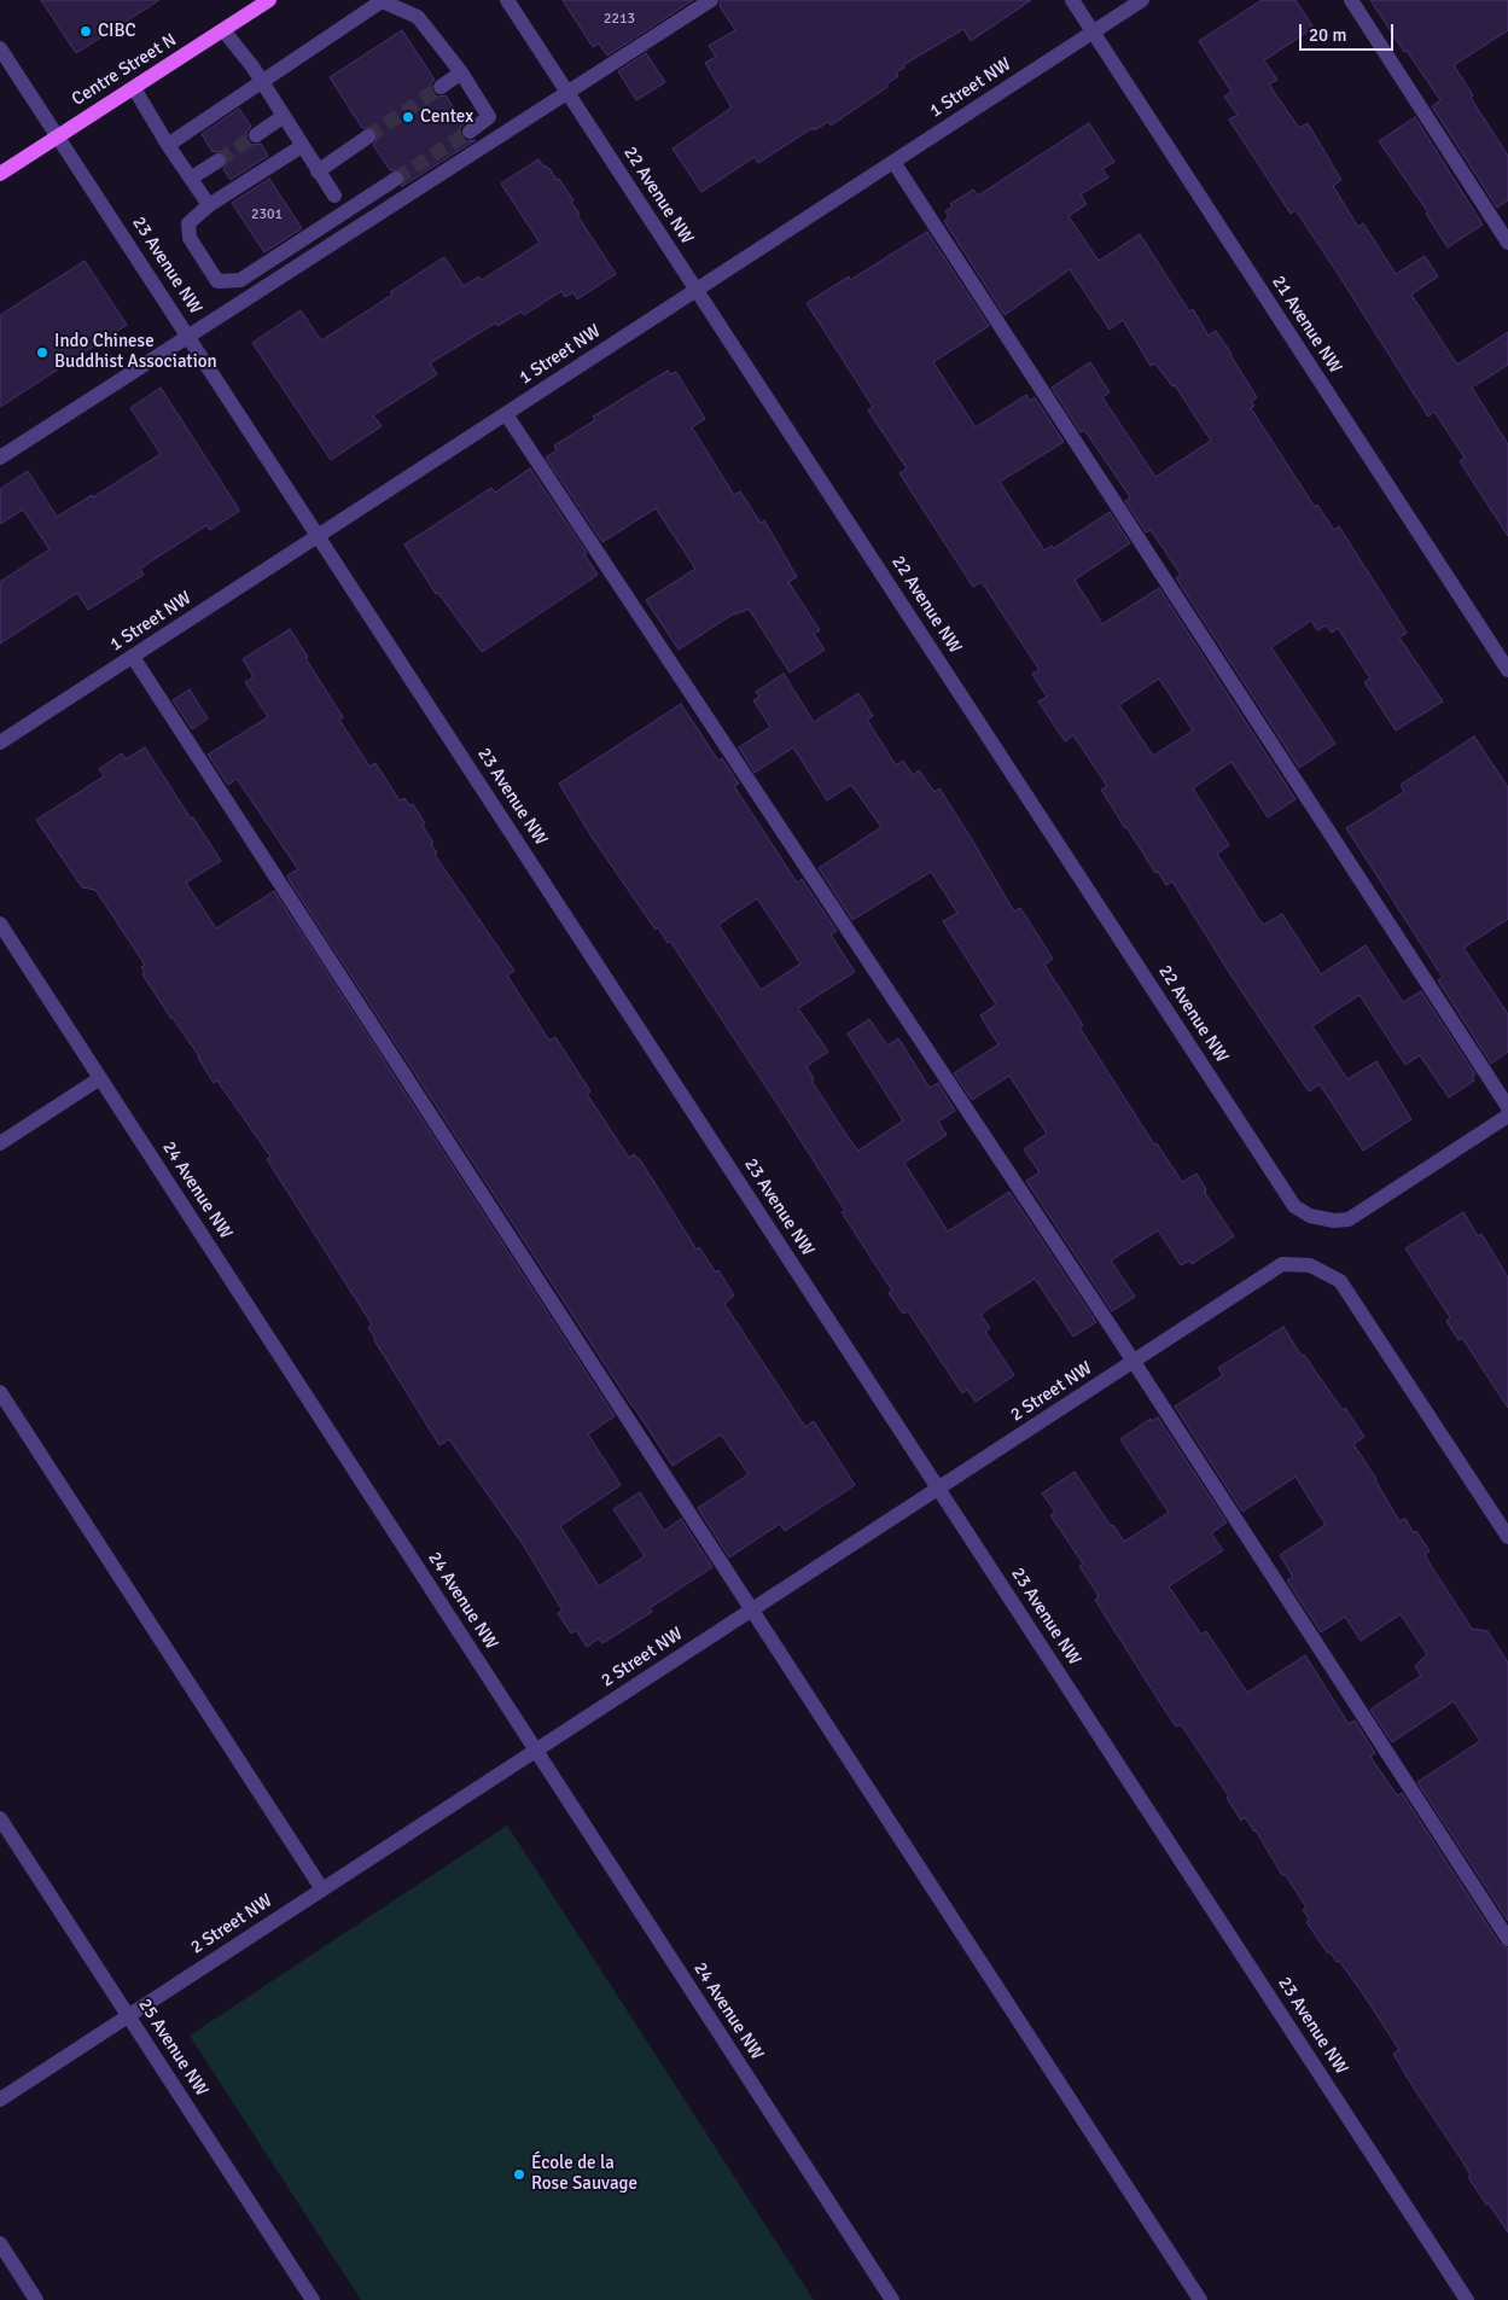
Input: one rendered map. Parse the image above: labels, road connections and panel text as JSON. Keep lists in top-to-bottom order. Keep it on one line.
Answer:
{"streets":{"main road":["Centre Street N"],"street":["1 Street NW","22 Avenue NW","23 Avenue NW","21 Avenue NW","24 Avenue NW","2 Street NW","25 Avenue NW"]},"crossings":[["Centre Street N","23 Avenue NW"],["1 Street NW","22 Avenue NW"],["1 Street NW","23 Avenue NW"],["1 Street NW","21 Avenue NW"],["23 Avenue NW","2 Street NW"],["24 Avenue NW","2 Street NW"],["2 Street NW","25 Avenue NW"]],"places":["CIBC","Centex","Indo Chinese Buddhist Association","École de la Rose Sauvage"],"house_numbers":["2213","2301"],"scale_bar":"20 m"}
